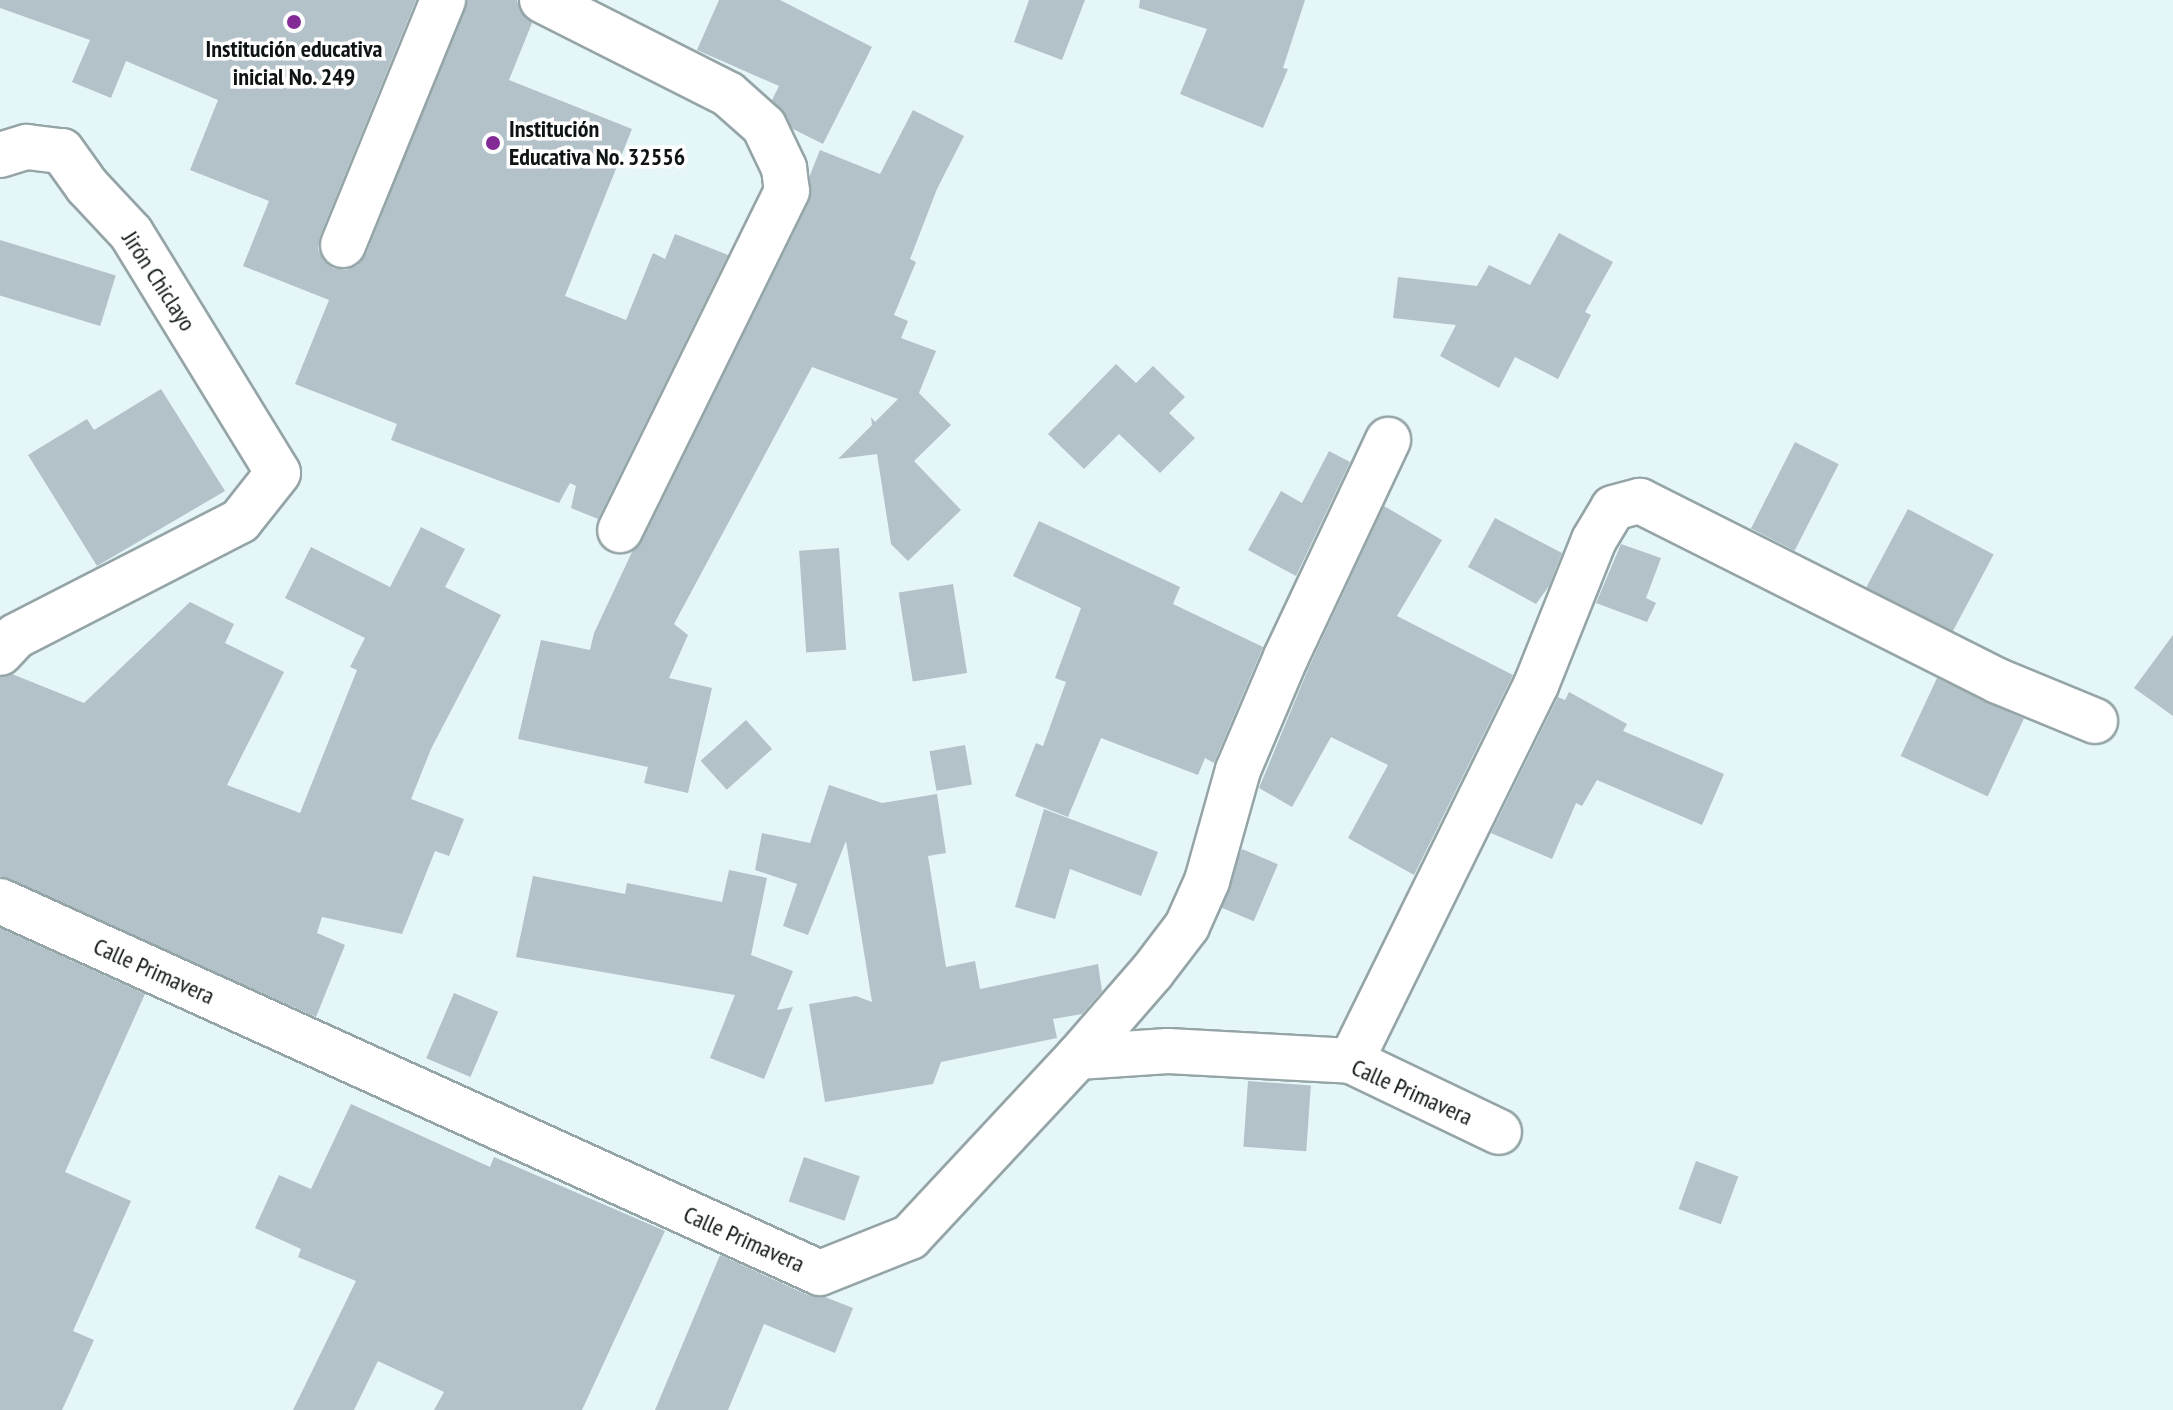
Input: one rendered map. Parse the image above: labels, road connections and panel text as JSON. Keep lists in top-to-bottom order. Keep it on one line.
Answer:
{"streets":{"street":["Jirón Chiclayo","Calle Primavera"]},"places":["Institución educativa inicial No. 249","Institución Educativa No. 32556"]}
